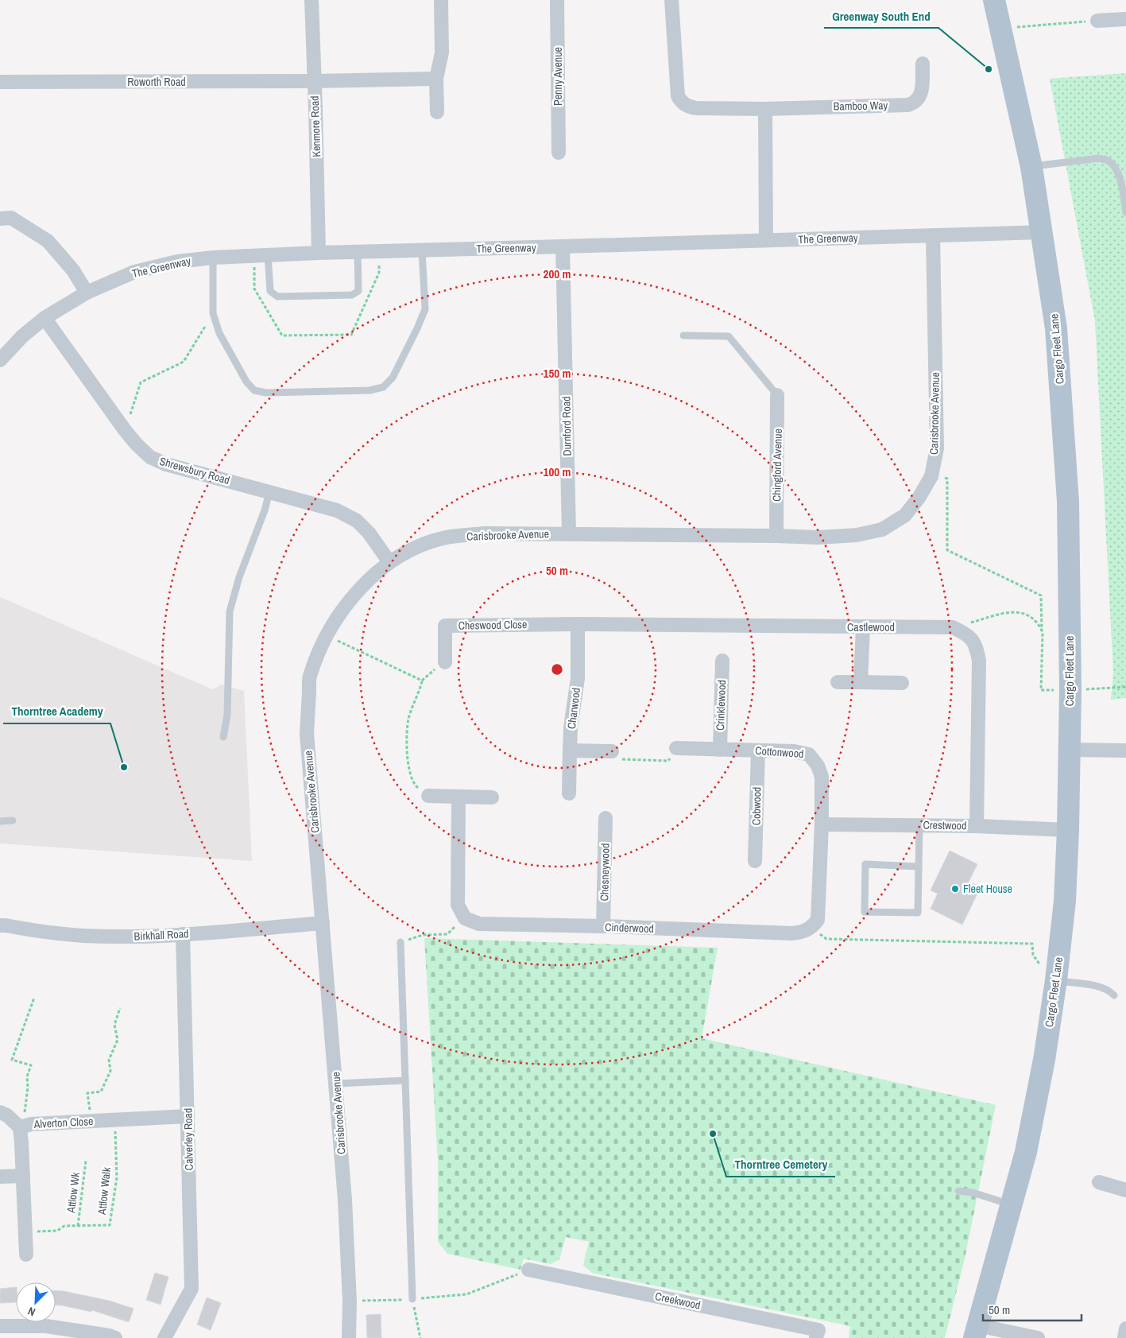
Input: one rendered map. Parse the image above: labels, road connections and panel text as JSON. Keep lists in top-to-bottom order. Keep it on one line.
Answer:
{"streets":{"main road":["Cargo Fleet Lane"],"street":["Penny Avenue","Roworth Road","Bamboo Way","Kenmore Road","The Greenway","Carisbrooke Avenue","Durnford Road","Chingford Avenue","Shrewsbury Road","Cheswood Close","Castlewood","Crinklewood","Charwood","Cottonwood","Cobwood","Crestwood","Chesneywood","Cinderwood","Birkhall Road","Alverton Close","Calverley Road","Creekwood"],"path":["Attlow Walk","Attlow Wk"]},"crossings":[["Roworth Road","Kenmore Road"],["Kenmore Road","The Greenway"],["The Greenway","Cargo Fleet Lane"],["The Greenway","Carisbrooke Avenue"],["The Greenway","Durnford Road"],["The Greenway","Shrewsbury Road"],["Cargo Fleet Lane","Crestwood"],["Carisbrooke Avenue","Durnford Road"],["Carisbrooke Avenue","Chingford Avenue"],["Carisbrooke Avenue","Shrewsbury Road"],["Carisbrooke Avenue","Birkhall Road"],["Cheswood Close","Castlewood"],["Cheswood Close","Charwood"],["Castlewood","Charwood"],["Crinklewood","Cottonwood"],["Cottonwood","Cobwood"],["Cottonwood","Crestwood"],["Chesneywood","Cinderwood"],["Birkhall Road","Calverley Road"],["Alverton Close","Calverley Road"],["Alverton Close","Attlow Walk"],["Attlow Walk","Attlow Wk"]],"places":["Greenway South End","Thorntree Academy","Fleet House","Thorntree Cemetery"],"scale_bar":"50 m","north":"bottom left","rings":["200 m","150 m","100 m","50 m"]}
